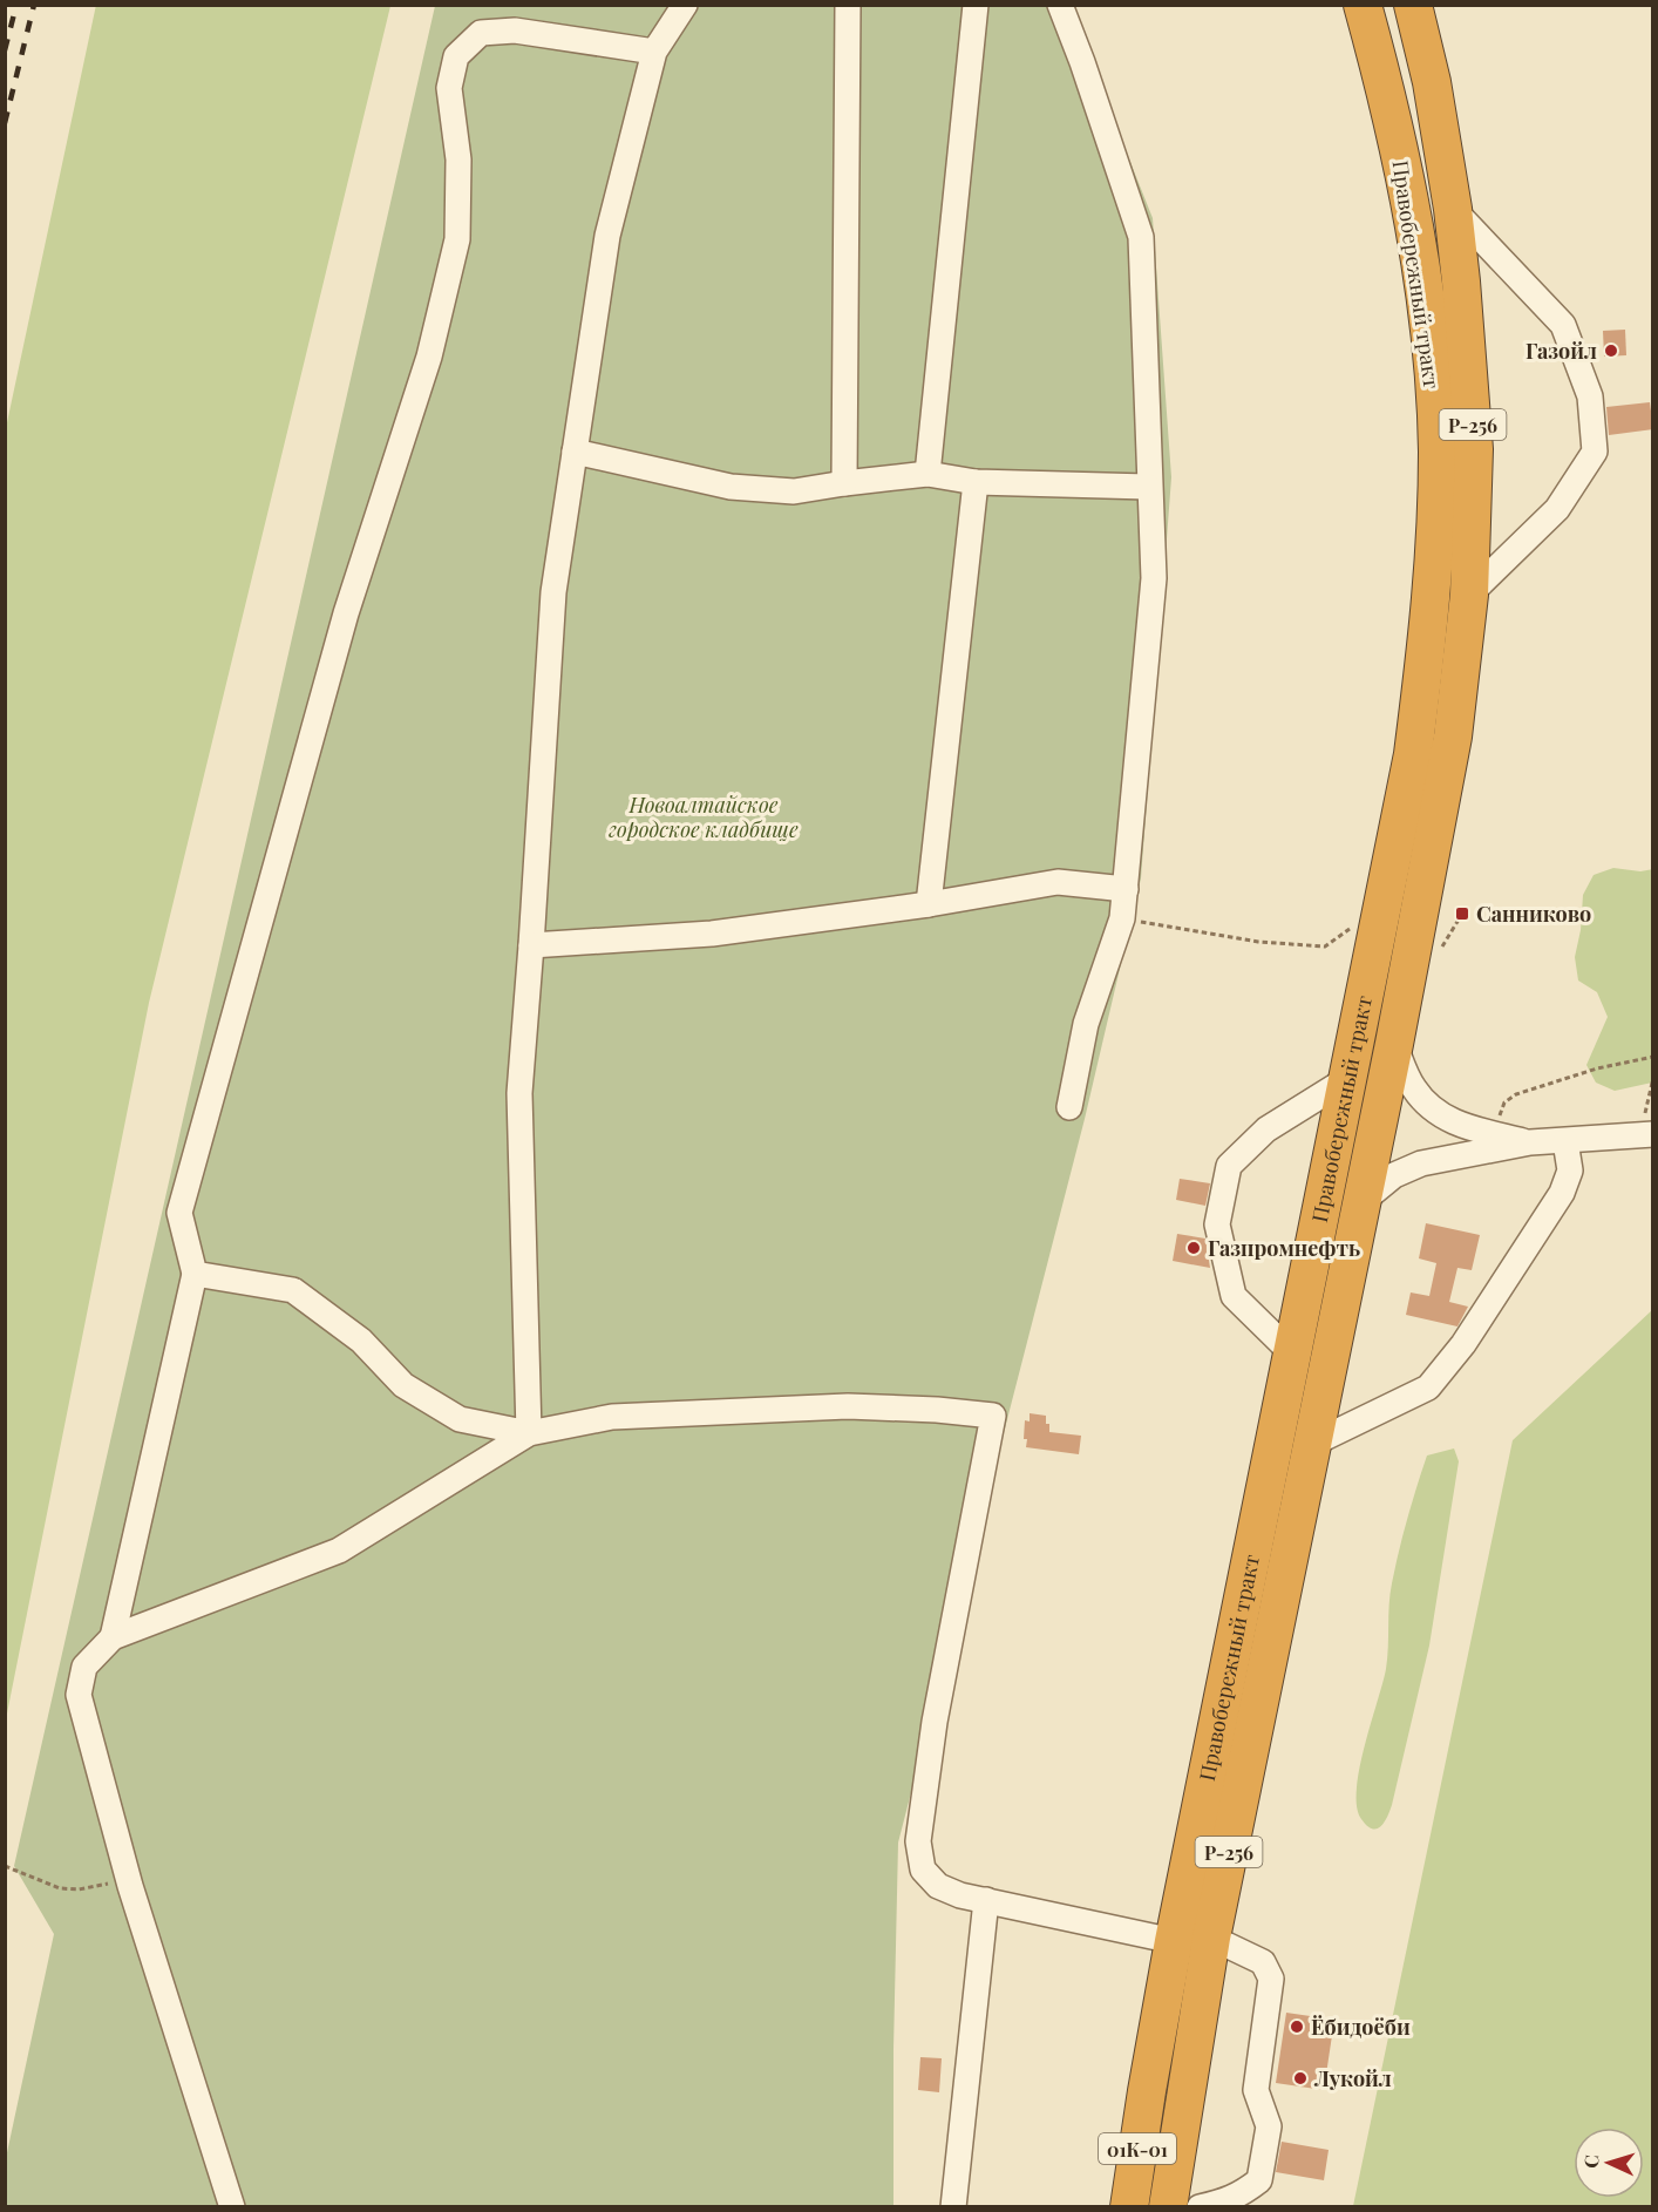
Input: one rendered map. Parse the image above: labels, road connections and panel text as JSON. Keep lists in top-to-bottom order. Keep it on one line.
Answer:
{"streets":{"highway":["Правобережный тракт","Р-256","01К-01"]},"parks":["Новоалтайское городское кладбище"],"places":{"other":["Газойл","Газпромнефть","Ёбидоёби","Лукойл"],"transit":["Санниково"]},"north":"left"}
